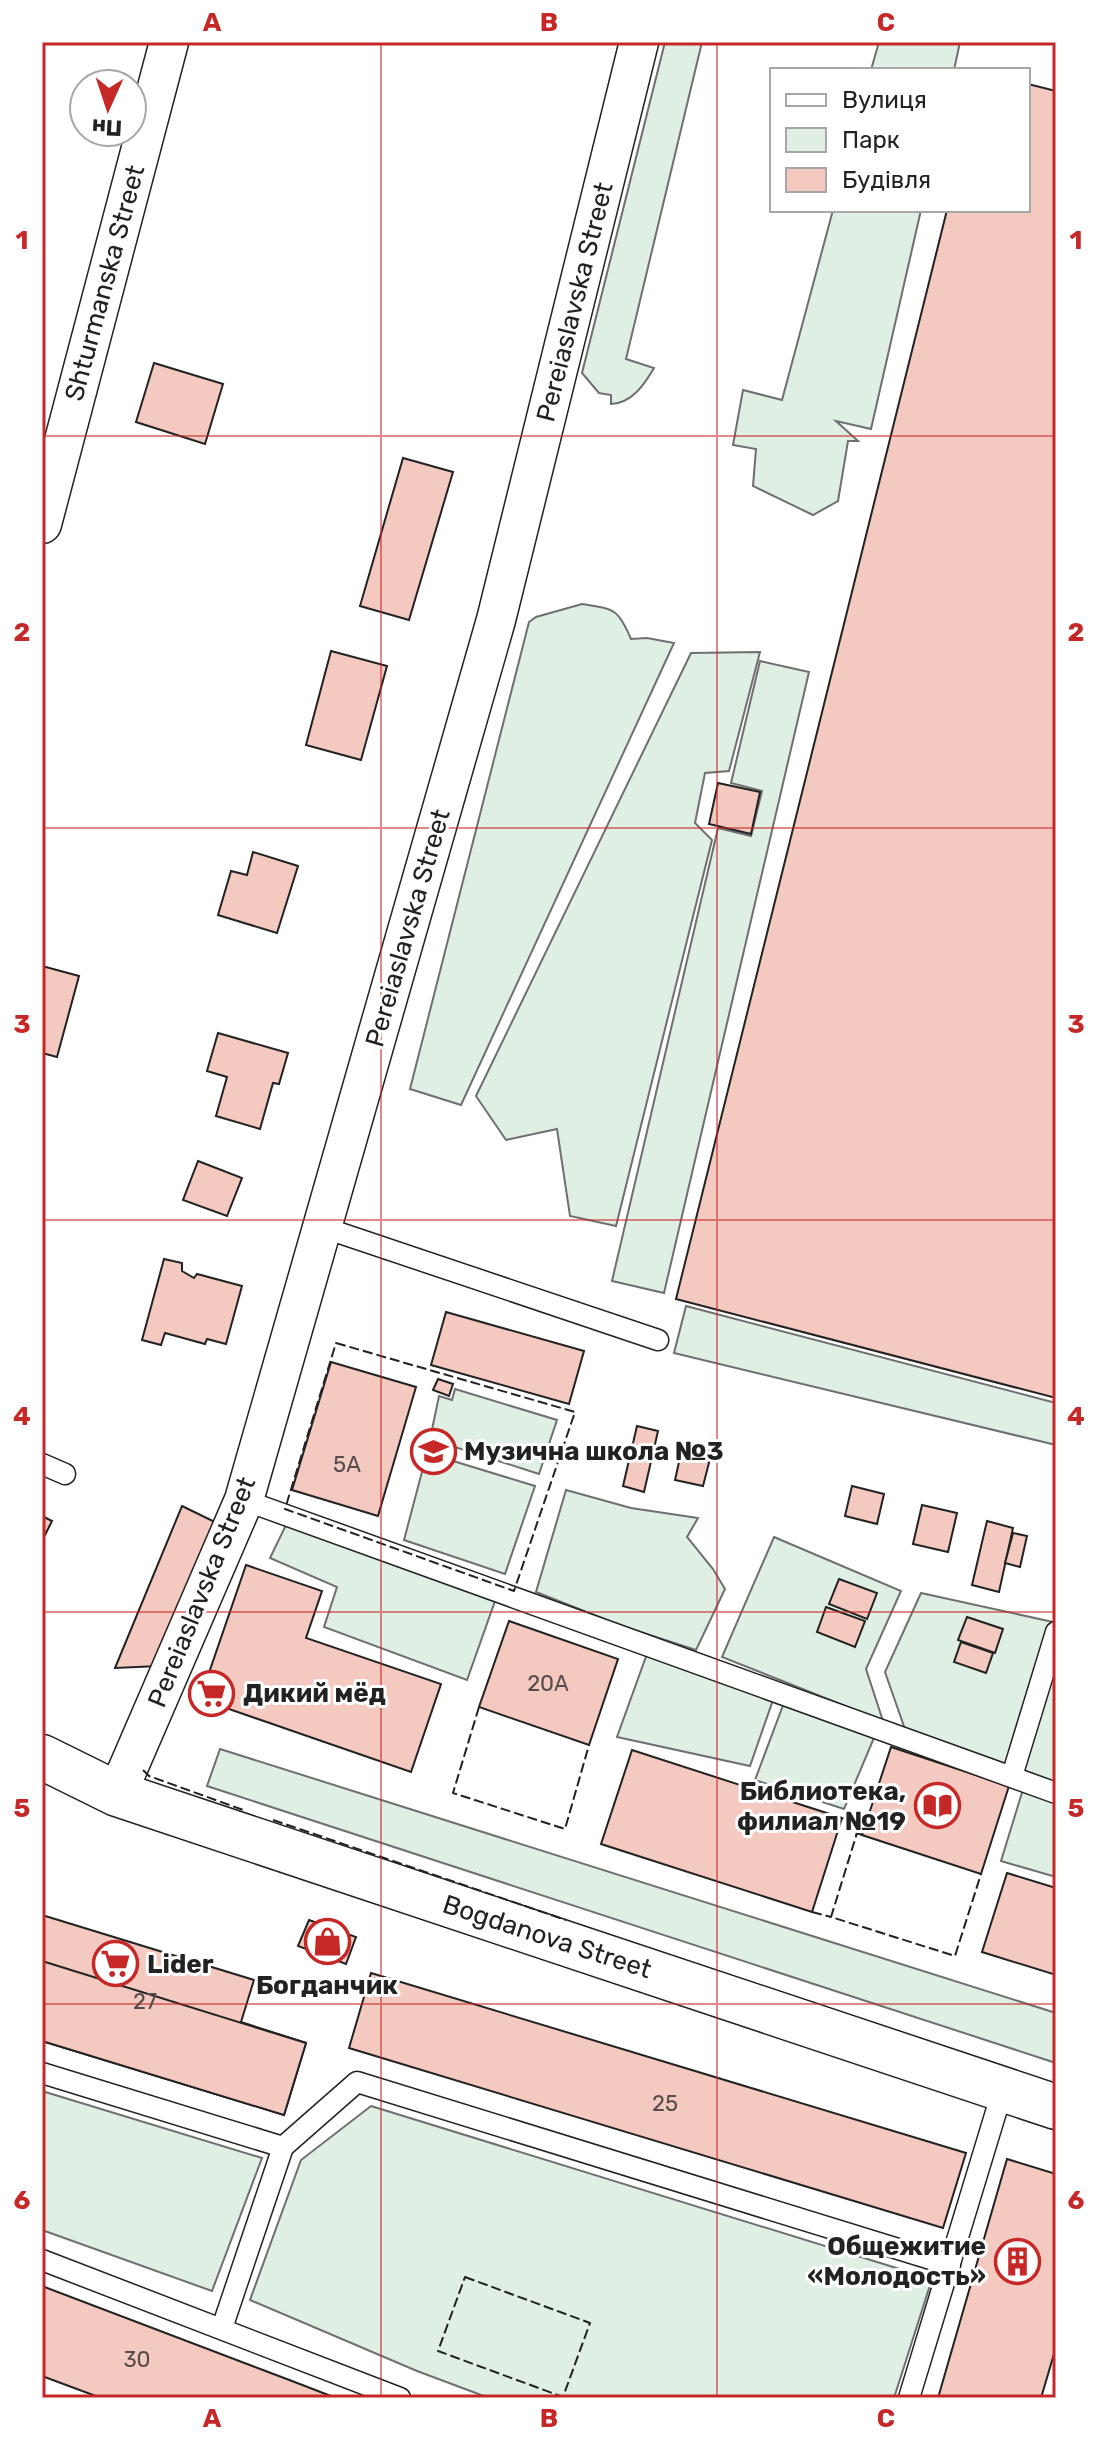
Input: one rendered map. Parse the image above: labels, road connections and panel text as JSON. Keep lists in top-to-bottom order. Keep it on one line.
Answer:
{"streets":{"main road":["Bogdanova Street"],"street":["Shturmanska Street","Pereiaslavska Street"]},"crossings":[["Pereiaslavska Street","Bogdanova Street"]],"places":{"school or university":["Музична школа №3"],"supermarket":["Дикий мёд","Lider"],"library":["Библиотека, филиал №19"],"shop":["Богданчик"],"building":["Общежитие «Молодость»"]},"house_numbers":["5А","20А","27","25","30"],"legend":["Вулиця","Парк","Будівля"],"north":"bottom","grid":{"columns":["A","B","C"],"rows":["1","2","3","4","5","6"]}}
